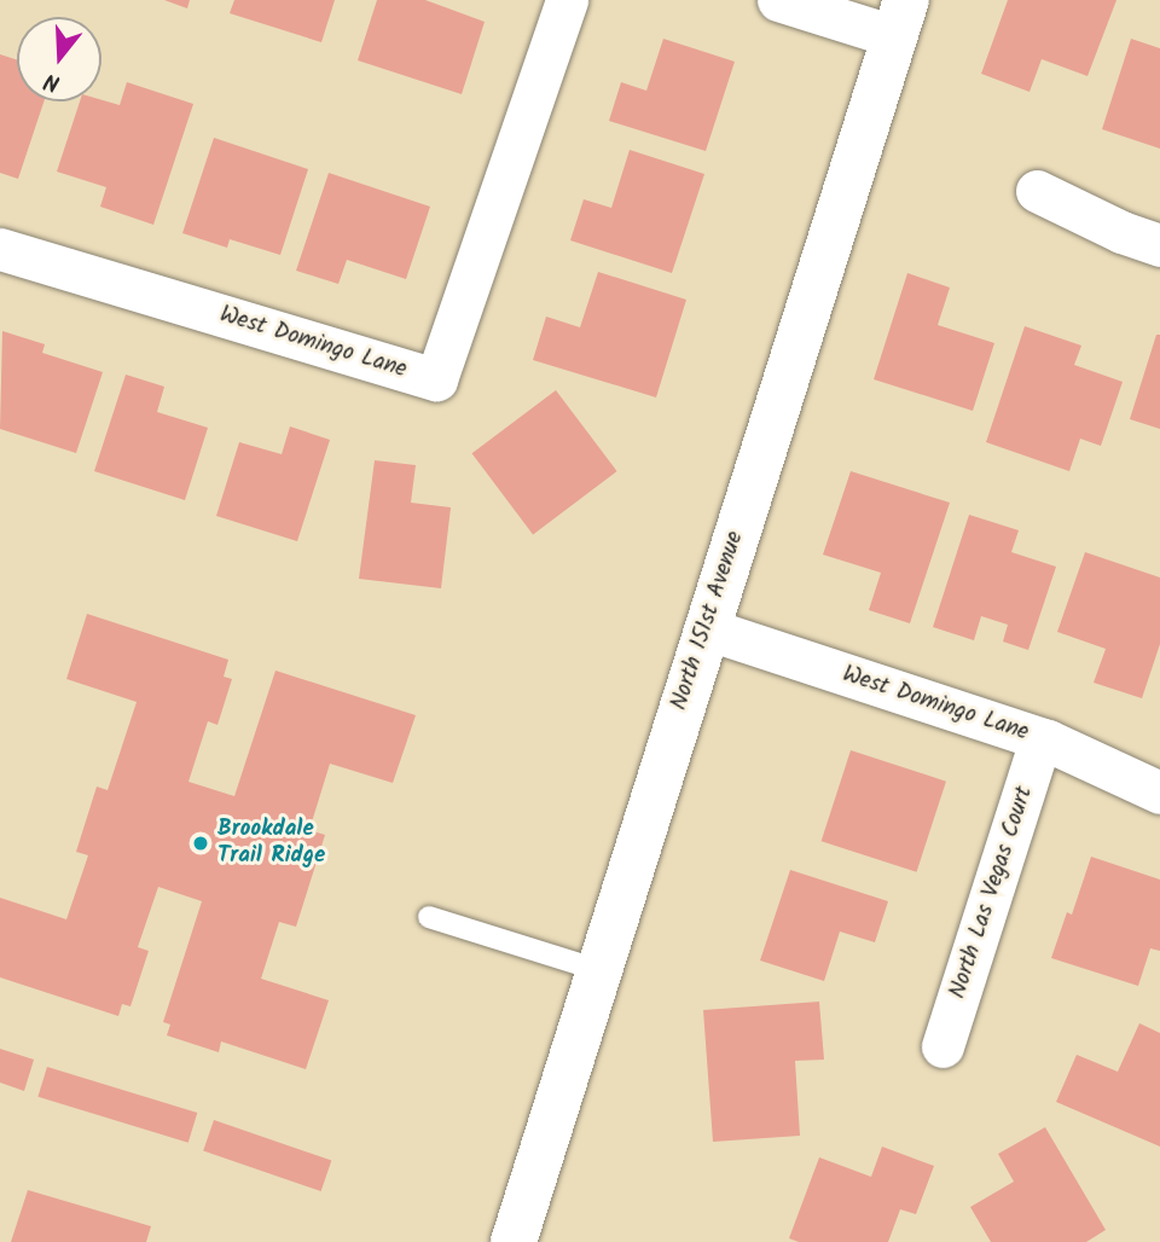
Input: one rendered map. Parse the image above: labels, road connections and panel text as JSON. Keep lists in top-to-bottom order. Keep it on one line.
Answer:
{"streets":{"street":["West Domingo Lane","North 151st Avenue","North Las Vegas Court"]},"crossings":[["West Domingo Lane","North 151st Avenue"],["West Domingo Lane","North Las Vegas Court"]],"places":["Brookdale Trail Ridge"],"north":"bottom"}
